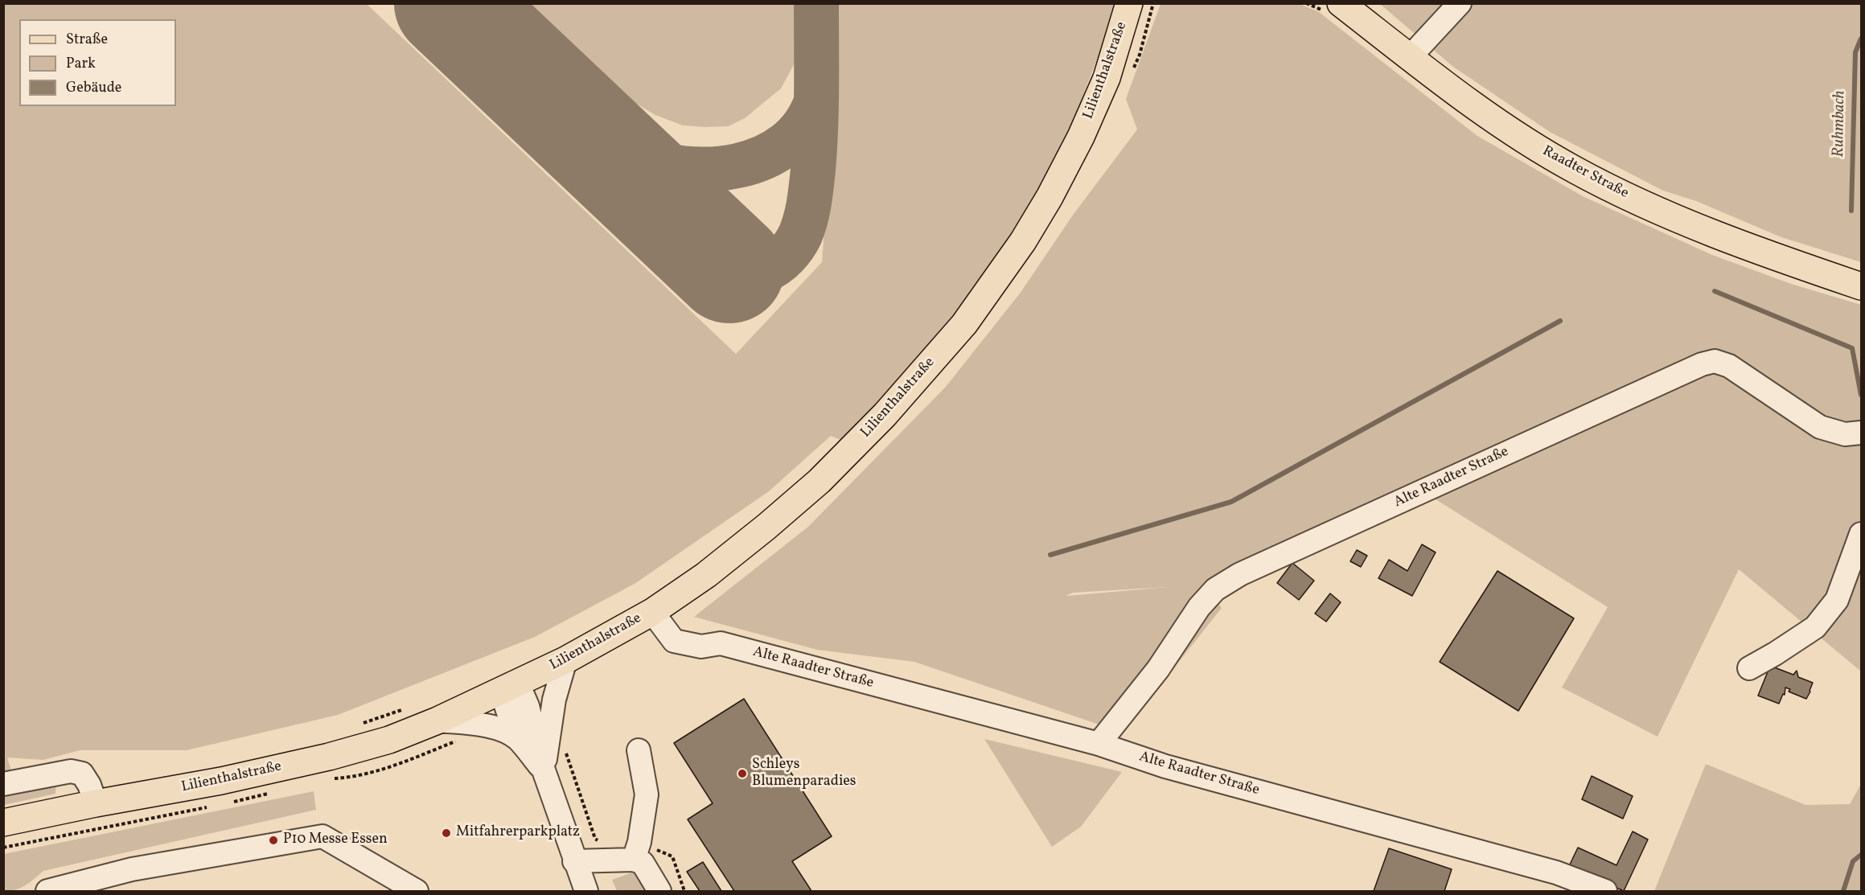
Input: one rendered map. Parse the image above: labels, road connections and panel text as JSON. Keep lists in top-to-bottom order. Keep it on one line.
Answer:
{"streets":{"main road":["Lilienthalstraße","Raadter Straße"],"street":["Alte Raadter Straße"]},"crossings":[["Lilienthalstraße","Alte Raadter Straße"]],"water":["Ruhmbach"],"places":["Schleys Blumenparadies","Mitfahrerparkplatz","P10 Messe Essen"],"legend":["Straße","Park","Gebäude"]}
